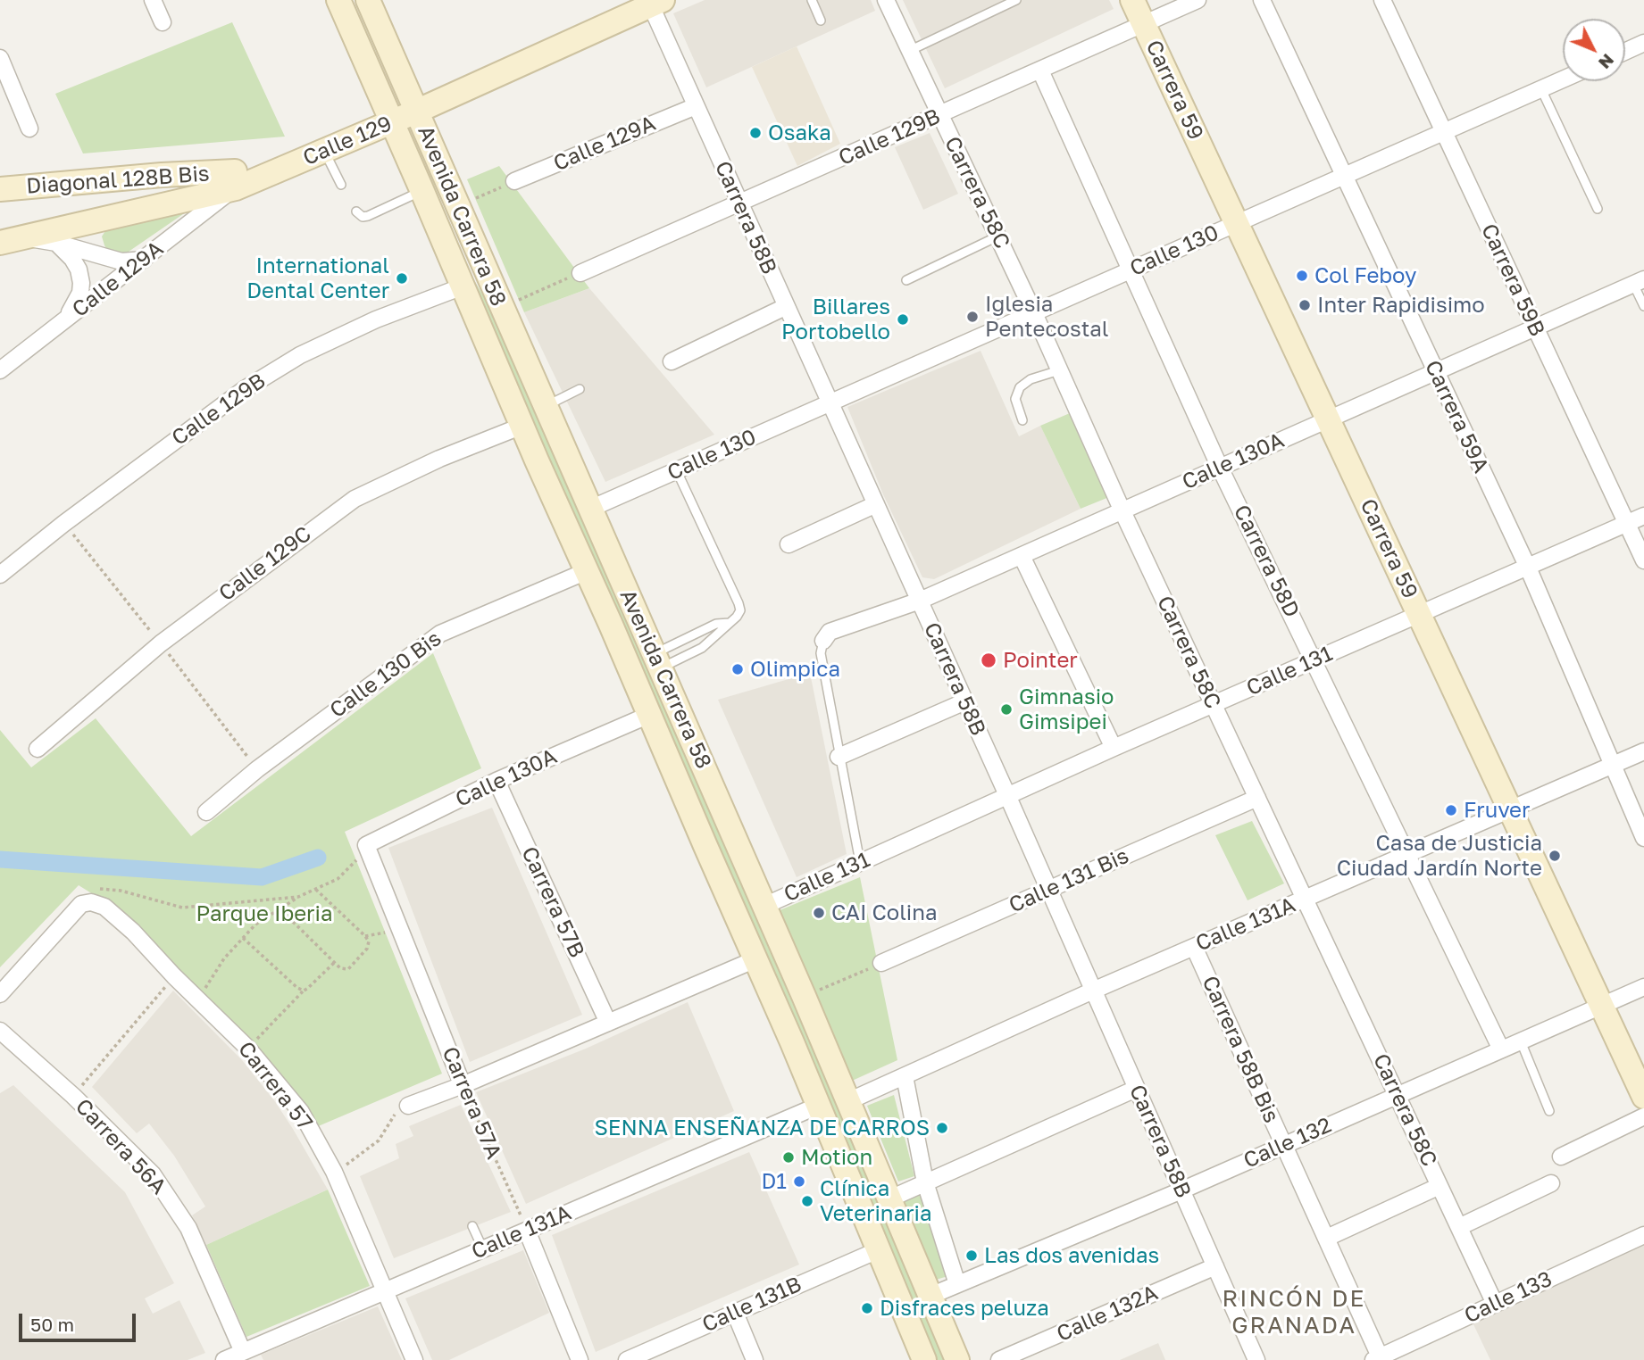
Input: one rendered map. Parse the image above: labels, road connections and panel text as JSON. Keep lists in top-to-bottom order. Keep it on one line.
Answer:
{"streets":{"main road":["Carrera 59","Calle 129","Diagonal 128B Bis","Avenida Carrera 58"],"street":["Calle 129B","Calle 129A","Carrera 58C","Carrera 58B","Calle 130","Carrera 59B","Carrera 59A","Calle 130A","Carrera 58D","Calle 129C","Calle 131","Calle 130 Bis","Calle 131 Bis","Carrera 57B","Calle 131A","Carrera 58B Bis","Carrera 57","Carrera 57A","Calle 132","Carrera 56A","Calle 133","Calle 131B","Calle 132A"]},"crossings":[["Carrera 59","Calle 129B"],["Carrera 59","Calle 130"],["Carrera 59","Calle 130A"],["Carrera 59","Calle 131"],["Carrera 59","Calle 131A"],["Carrera 59","Calle 132"],["Calle 129B","Carrera 58C"],["Calle 129B","Avenida Carrera 58"],["Calle 129B","Carrera 58B"],["Calle 129B","Carrera 58D"],["Calle 129","Calle 129A"],["Calle 129","Diagonal 128B Bis"],["Calle 129","Avenida Carrera 58"],["Calle 129","Carrera 58B"],["Calle 129A","Diagonal 128B Bis"],["Calle 129A","Carrera 58B"],["Carrera 58C","Calle 130"],["Carrera 58C","Calle 130A"],["Carrera 58C","Calle 131"],["Carrera 58C","Calle 131 Bis"],["Carrera 58C","Calle 131A"],["Carrera 58C","Calle 132"],["Carrera 58C","Calle 133"],["Avenida Carrera 58","Calle 130"],["Avenida Carrera 58","Calle 130A"],["Avenida Carrera 58","Calle 129C"],["Avenida Carrera 58","Calle 131"],["Avenida Carrera 58","Calle 130 Bis"],["Avenida Carrera 58","Calle 131A"],["Avenida Carrera 58","Calle 132"],["Avenida Carrera 58","Calle 131B"],["Carrera 58B","Calle 130"],["Carrera 58B","Calle 130A"],["Carrera 58B","Calle 131"],["Carrera 58B","Calle 131 Bis"],["Carrera 58B","Calle 131A"],["Carrera 58B","Calle 132"],["Carrera 58B","Calle 132A"],["Calle 130","Carrera 59B"],["Calle 130","Carrera 59A"],["Calle 130","Carrera 58D"],["Carrera 59B","Calle 130A"],["Carrera 59B","Calle 131"],["Carrera 59A","Calle 130A"],["Carrera 59A","Calle 131"],["Carrera 59A","Calle 131A"],["Calle 130A","Carrera 58D"],["Calle 130A","Carrera 57B"],["Calle 130A","Carrera 57A"],["Carrera 58D","Calle 131"],["Carrera 58D","Calle 131A"],["Carrera 58D","Calle 132"],["Calle 131A","Carrera 58B Bis"],["Calle 131A","Carrera 57"],["Calle 131A","Carrera 57A"],["Calle 131A","Carrera 56A"],["Carrera 58B Bis","Calle 132"],["Carrera 58B Bis","Calle 133"]],"districts":["RINCÓN DE GRANADA"],"parks":["Parque Iberia"],"places":["Osaka","Col Feboy","International Dental Center","Inter Rapidisimo","Iglesia Pentecostal","Billares Portobello","Pointer","Olimpica","Gimnasio Gimsipei","Fruver","Casa de Justicia Ciudad Jardín Norte","CAI Colina","SENNA ENSEÑANZA DE CARROS","Motion","D1","Clínica Veterinaria","Las dos avenidas","Disfraces peluza"],"scale_bar":"50 m","north":"bottom right"}
